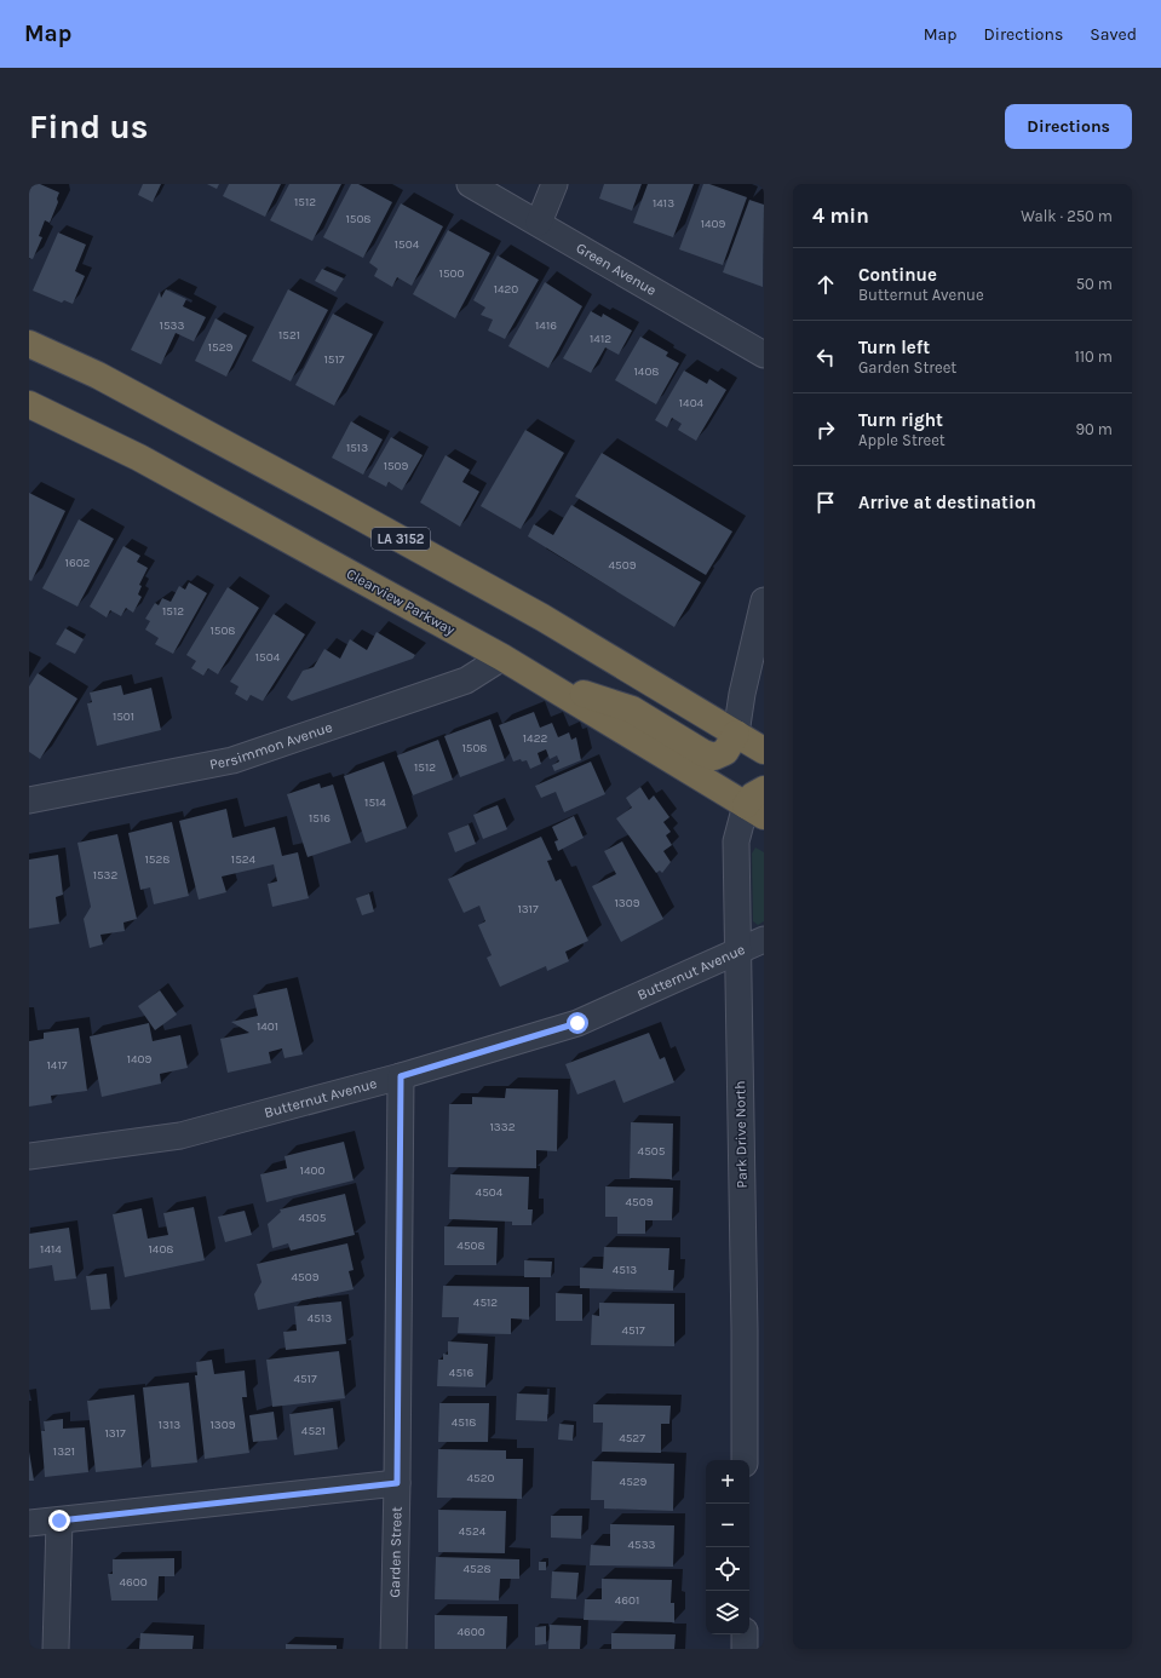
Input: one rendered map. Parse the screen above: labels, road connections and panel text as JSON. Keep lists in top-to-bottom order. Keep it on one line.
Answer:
{"streets":{"highway":["LA 3152","Clearview Parkway"],"street":["Green Avenue","Persimmon Avenue","Butternut Avenue","Park Drive North","Garden Street"]},"crossings":[["Clearview Parkway","Persimmon Avenue"],["Clearview Parkway","Park Drive North"],["Butternut Avenue","Park Drive North"],["Butternut Avenue","Garden Street"]],"house_numbers":["1512","1413","1508","1409","1504","1500","1420","1533","1416","1521","1412","1529","1517","1408","1404","1513","1509","1602","4509","1512","1508","1504","1501","1422","1508","1512","1514","1516","1528","1524","1532","1309","1317","1401","1409","1417","1332","4505","1400","4504","4509","4505","4508","1414","1408","4513","4509","4512","4513","4517","4516","4517","4518","1313","1309","4521","1317","4527","1321","4520","4529","4524","4533","4528","4600","4601","4600"],"page":{"header":"Map","nav":["Map","Directions","Saved"],"buttons":"Directions","title":"Find us","heading":["4 min","Walk · 250 m"],"list":[["Continue","Butternut Avenue","50 m"],["Turn left","Garden Street","110 m"],["Turn right","Apple Street","90 m"],"Arrive at destination"],"map_buttons":["+","−"]}}
